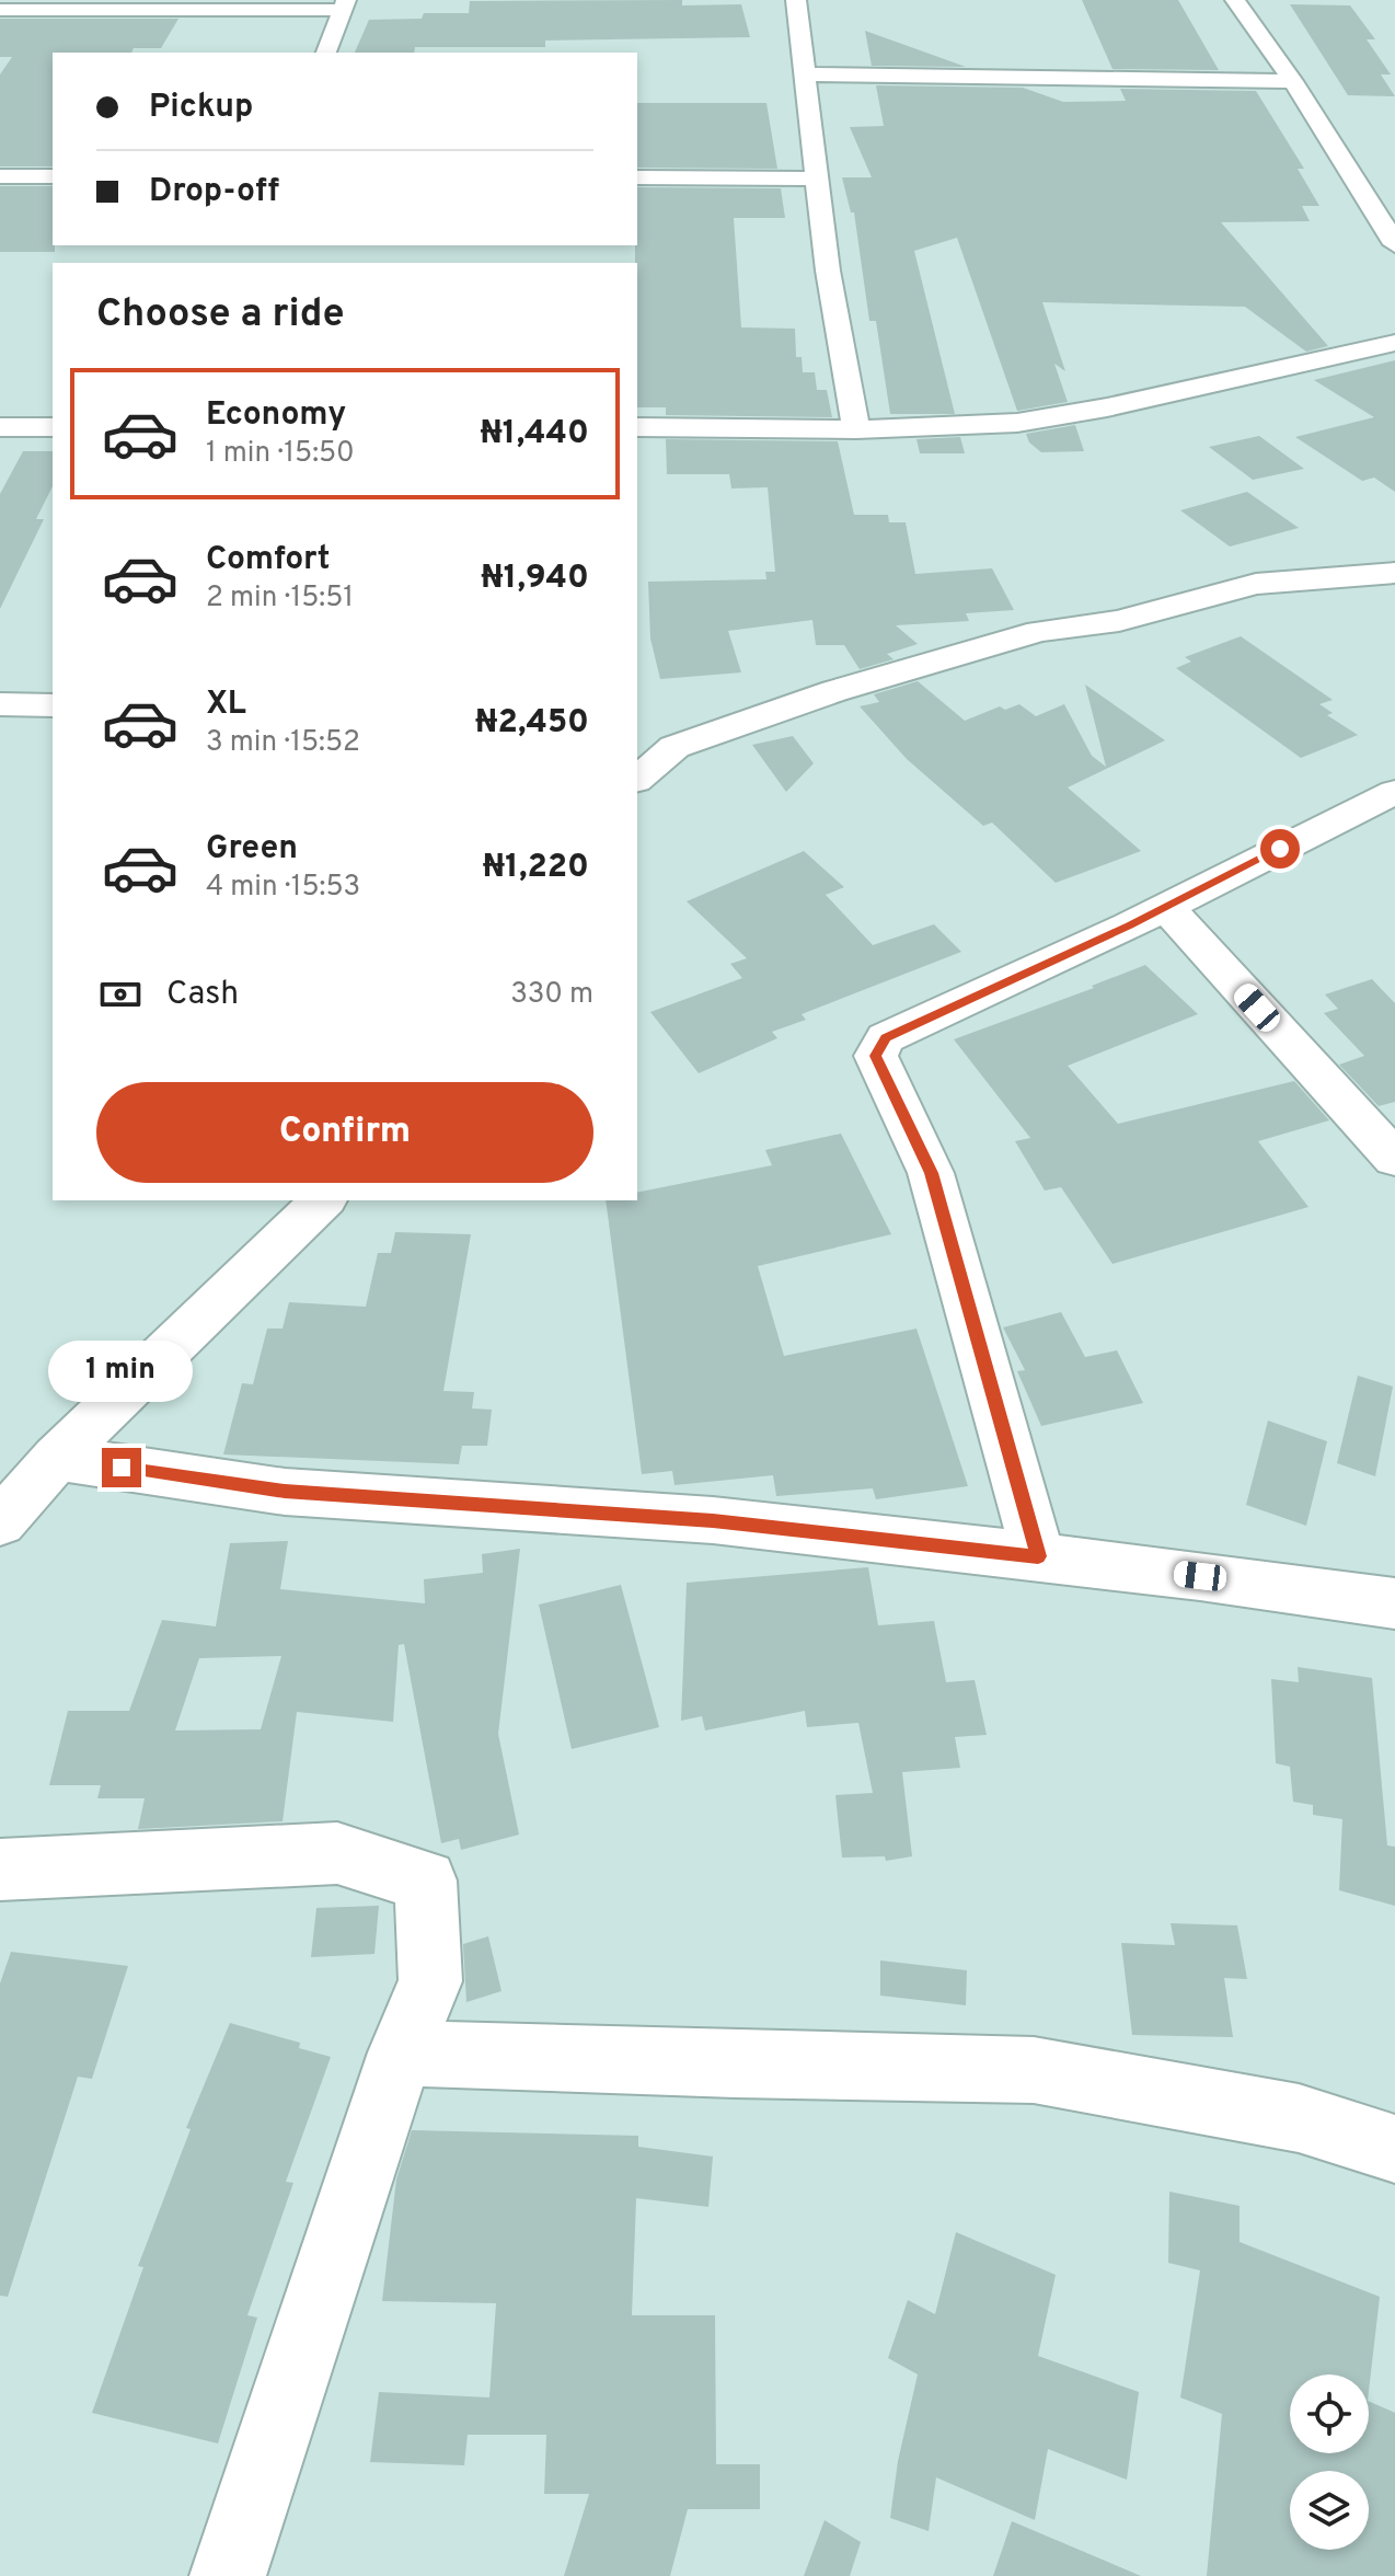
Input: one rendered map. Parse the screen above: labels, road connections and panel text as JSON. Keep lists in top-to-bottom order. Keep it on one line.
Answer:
{"page":{"banner":["Pickup","Drop-off"],"heading":"Choose a ride","list":[{"name":"Economy","note":"1 min · 15:50","value":"₦1,440"},{"name":"Comfort","note":"2 min · 15:51","value":"₦1,940"},{"name":"XL","note":"3 min · 15:52","value":"₦2,450"},{"name":"Green","note":"4 min · 15:53","value":"₦1,220"}],"pay":["Cash","330 m"],"buttons":"Confirm","bubble":"1 min"}}
